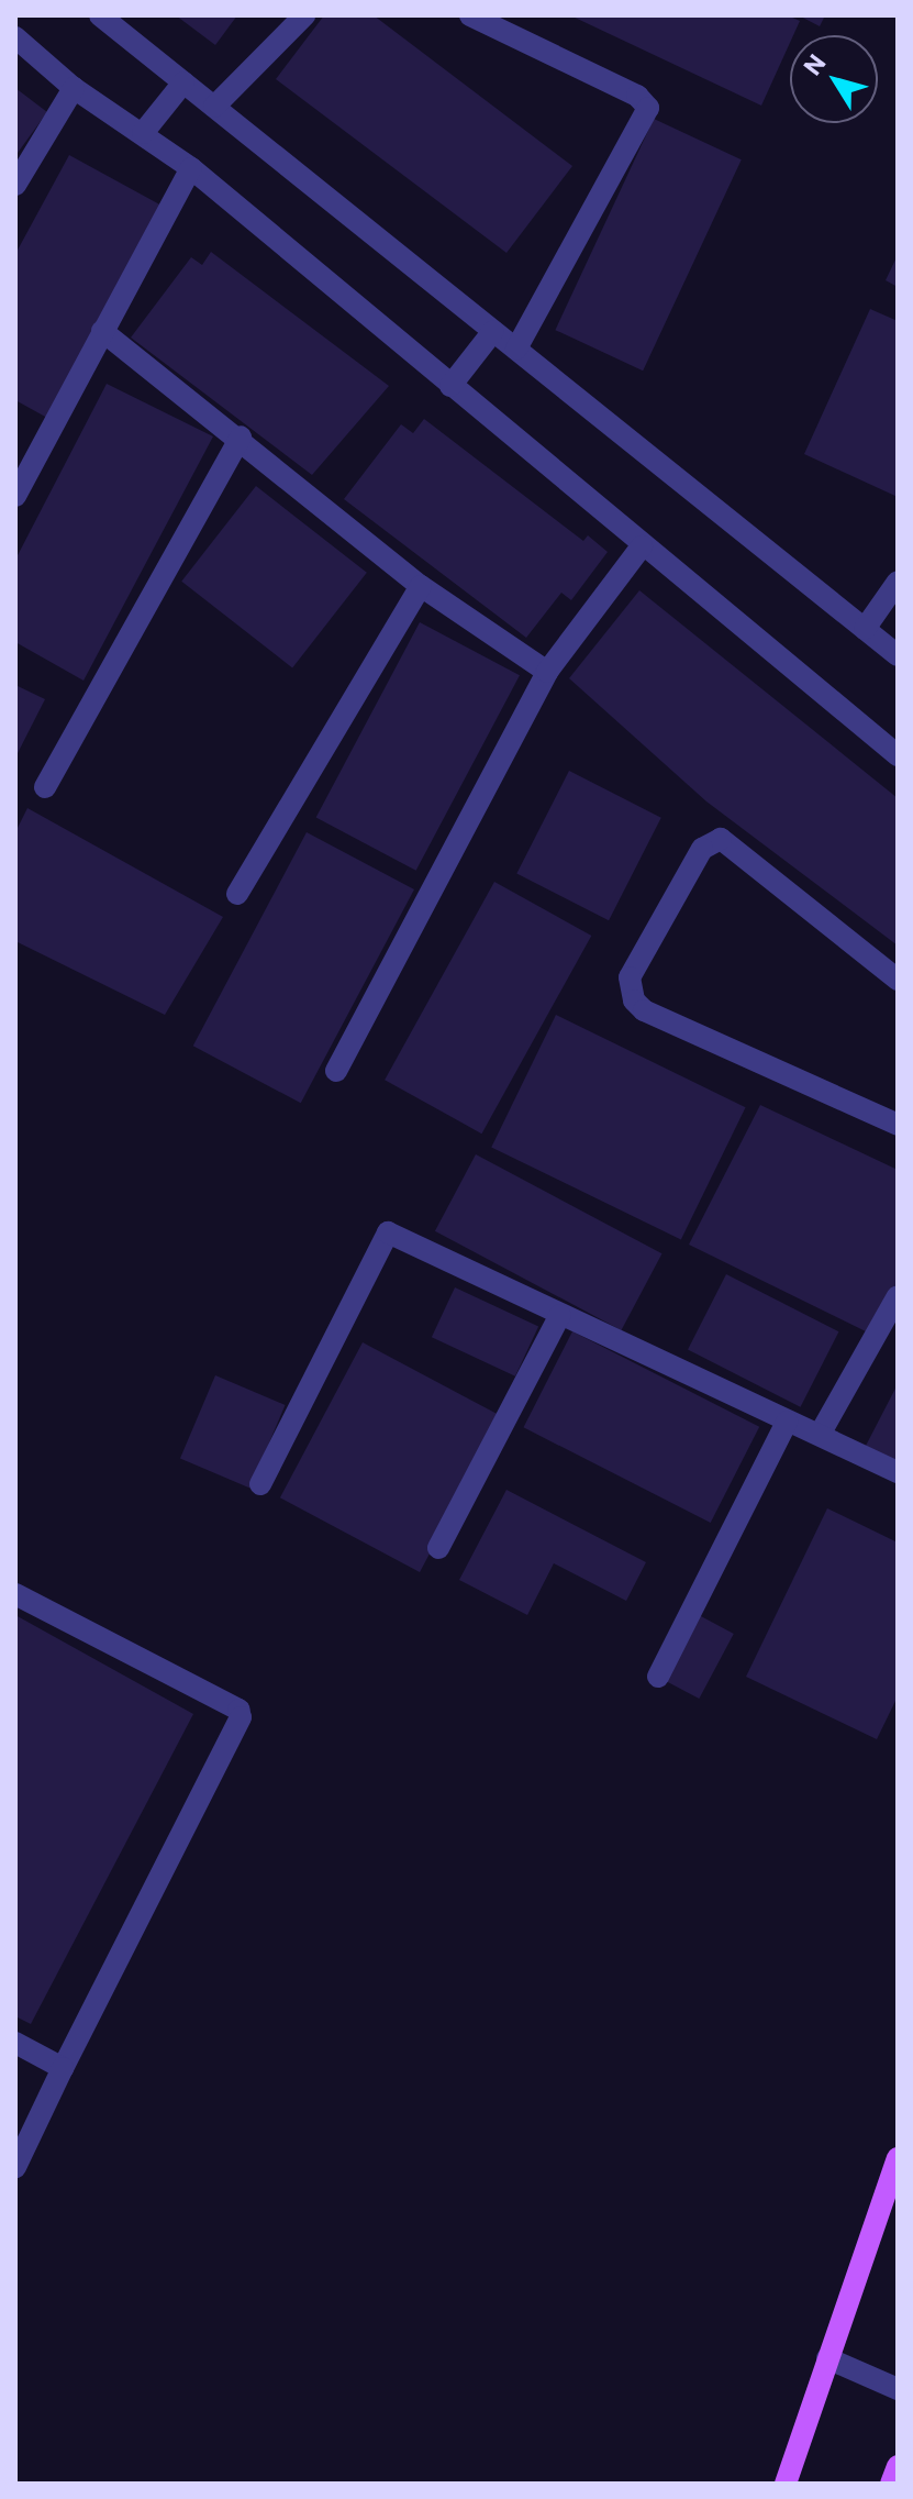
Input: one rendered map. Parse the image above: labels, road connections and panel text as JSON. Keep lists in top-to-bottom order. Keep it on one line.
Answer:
{"north":"top left"}
